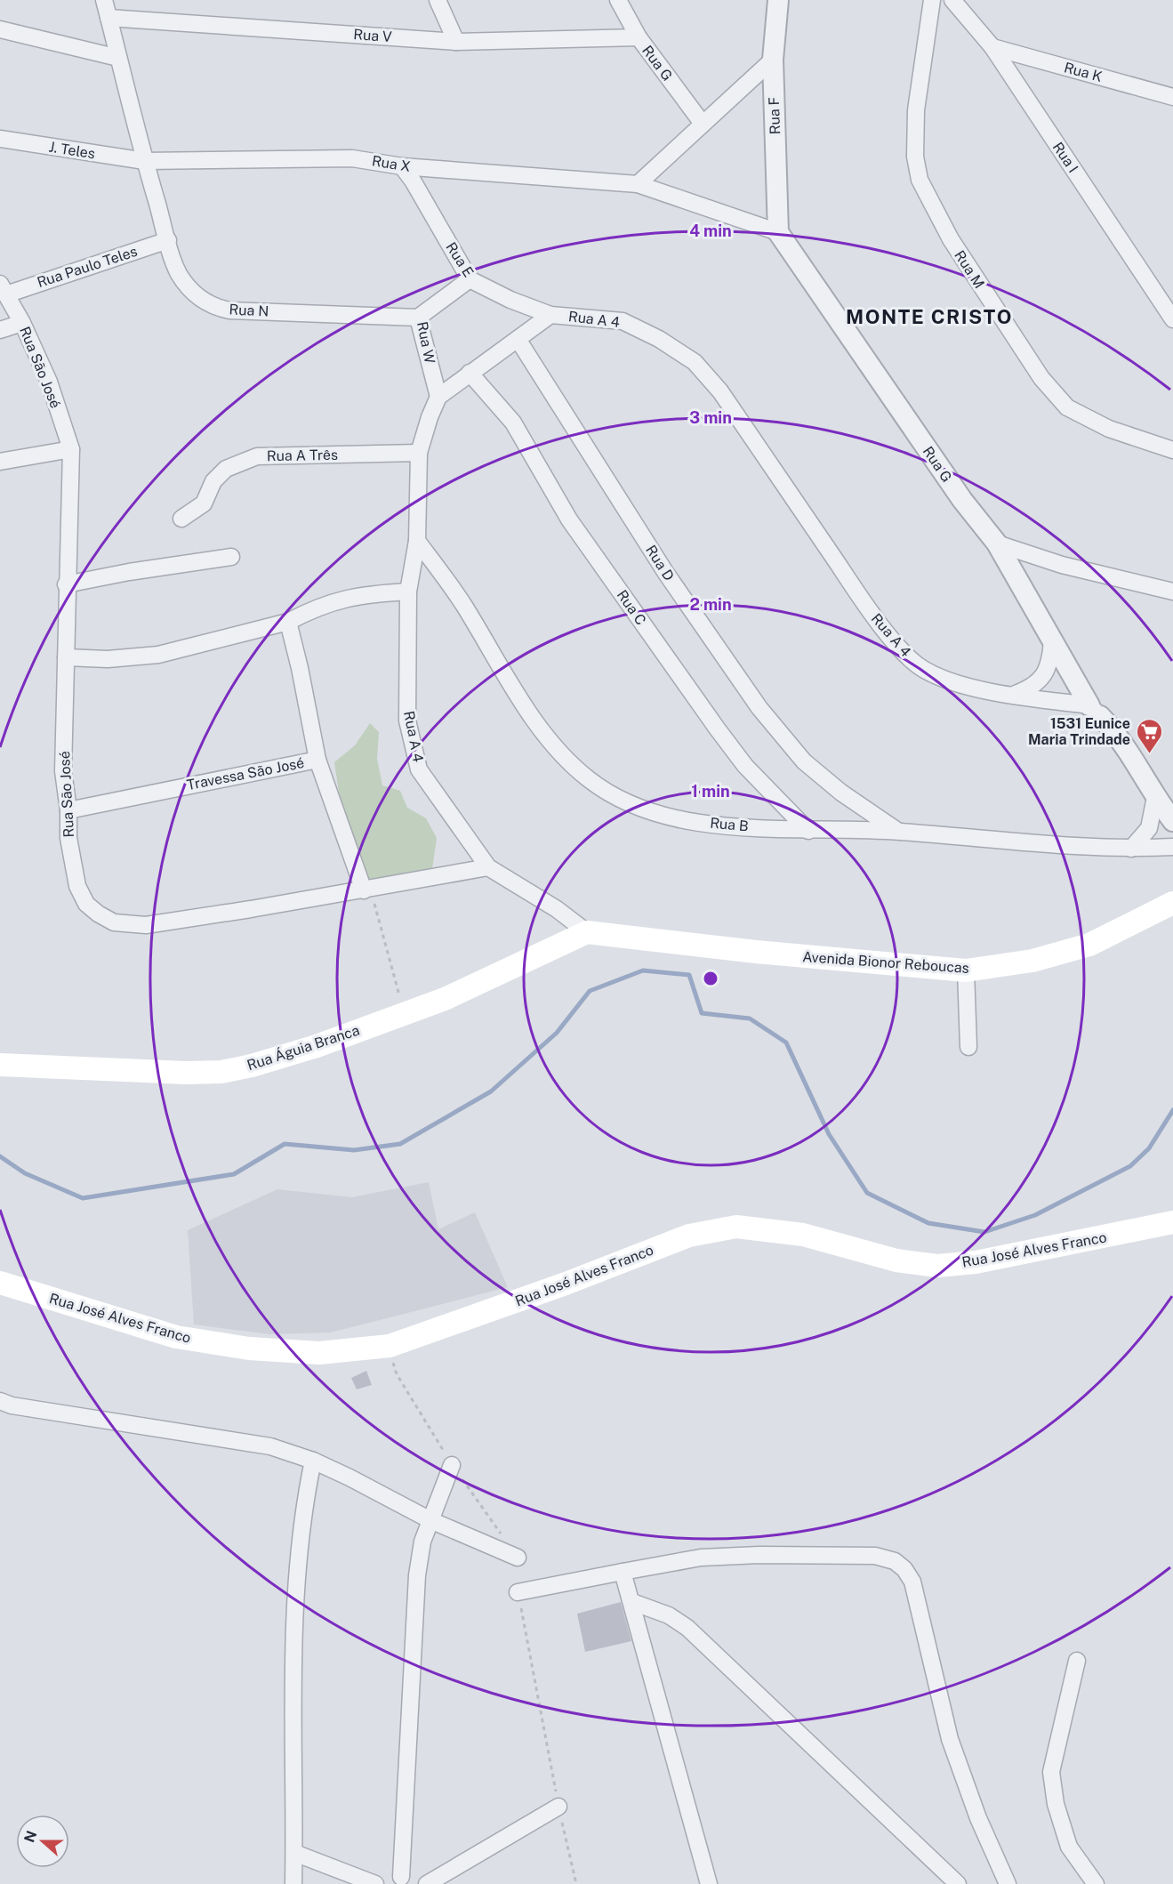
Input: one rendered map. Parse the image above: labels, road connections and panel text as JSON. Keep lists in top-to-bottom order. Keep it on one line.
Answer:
{"streets":{"main road":["Avenida Bionor Reboucas","Rua Águia Branca","Rua José Alves Franco"],"street":["Rua V","Rua G","Rua K","Rua F","J. Teles","Rua I","Rua X","Rua E","Rua Paulo Teles","Rua M","Rua N","Rua A 4","Rua W","Rua São José","Rua A Três","Rua D","Rua C","Travessa São José","Rua B"]},"crossings":[["Rua V","Rua G"],["Rua V","Rua N"],["Rua G","Rua F"],["Rua G","Rua X"],["Rua G","Rua A 4"],["Rua K","Rua I"],["Rua F","Rua X"],["J. Teles","Rua X"],["J. Teles","Rua N"],["Rua X","Rua E"],["Rua X","Rua N"],["Rua E","Rua A 4"],["Rua E","Rua W"],["Rua Paulo Teles","Rua N"],["Rua Paulo Teles","Rua São José"],["Rua N","Rua W"],["Rua A 4","Rua W"],["Rua A 4","Rua São José"],["Rua A 4","Rua A Três"],["Rua A 4","Rua D"],["Rua A 4","Rua C"],["Rua A 4","Rua B"],["Rua São José","Travessa São José"],["Rua D","Rua B"],["Rua C","Rua B"],["Avenida Bionor Reboucas","Rua Águia Branca"]],"districts":["MONTE CRISTO"],"places":{"supermarket":["1531 Eunice Maria Trindade"]},"north":"left","rings":["4 min","3 min","2 min","1 min"]}
